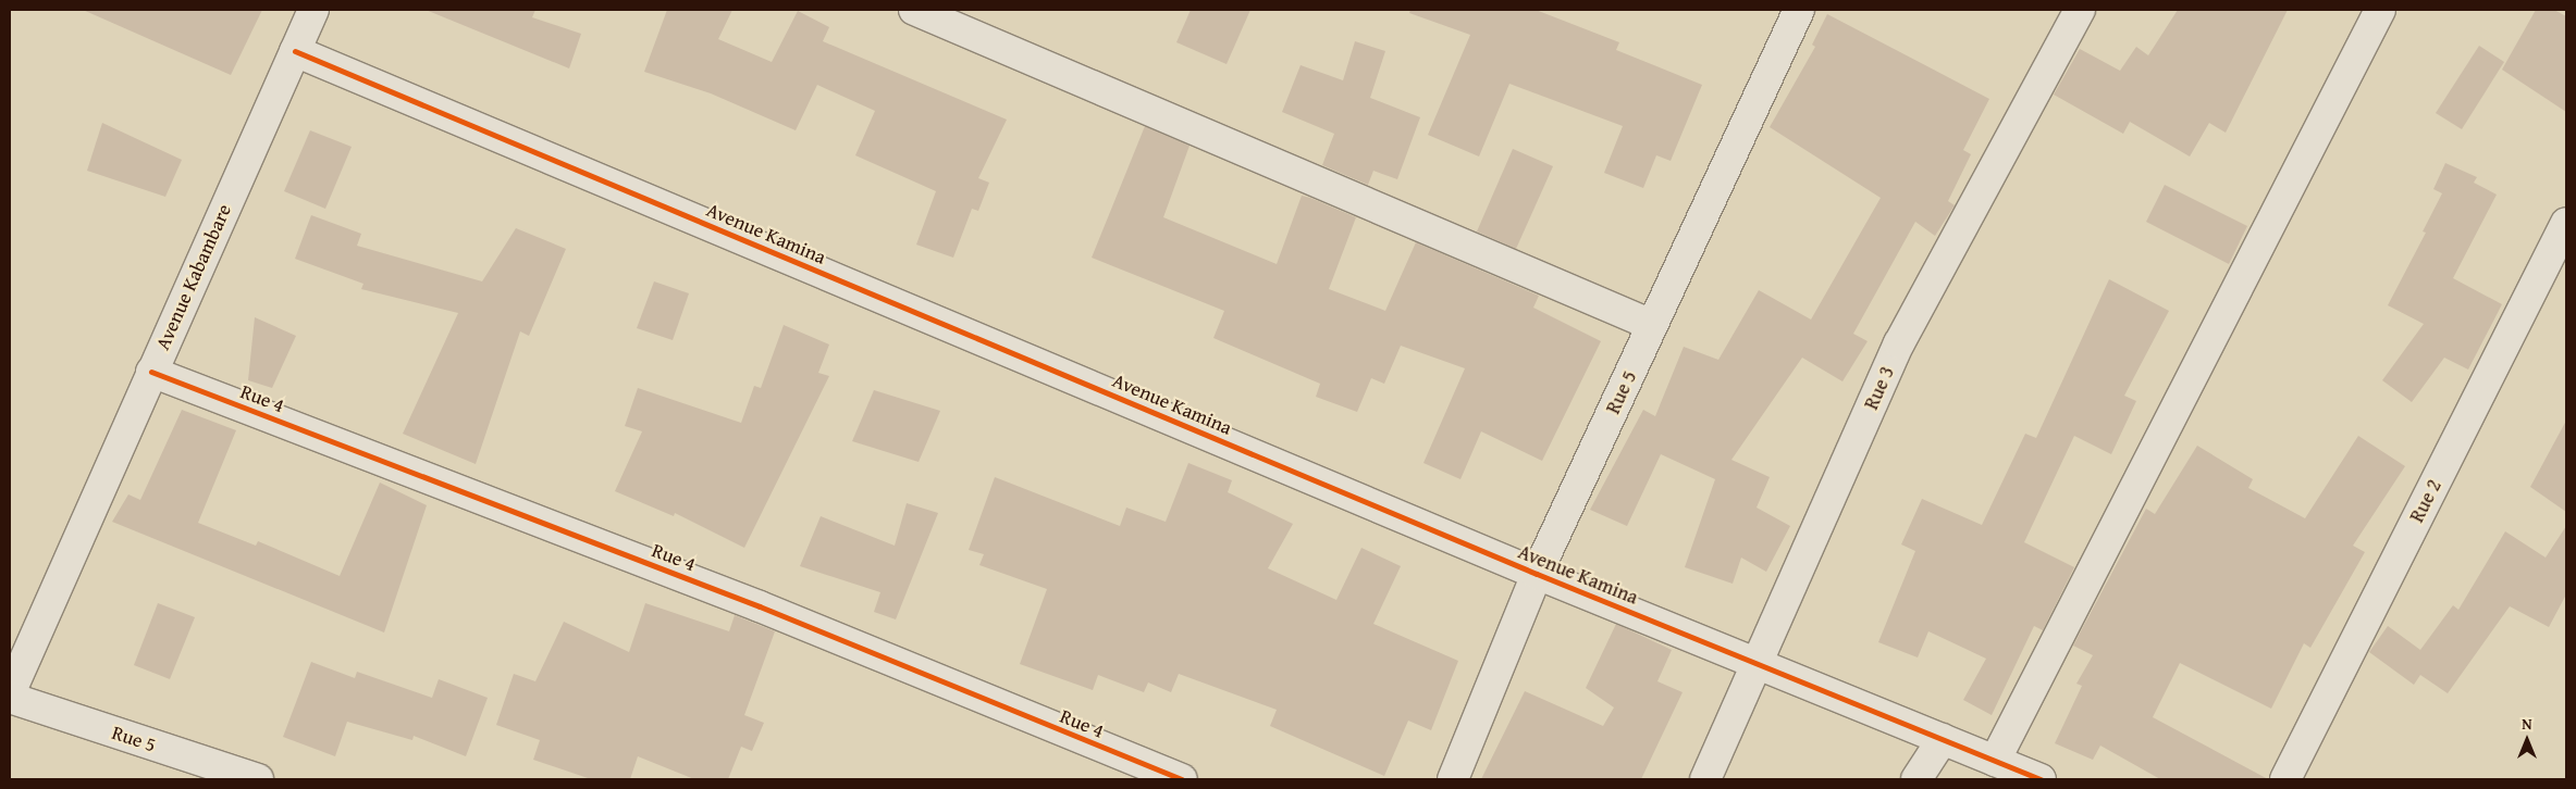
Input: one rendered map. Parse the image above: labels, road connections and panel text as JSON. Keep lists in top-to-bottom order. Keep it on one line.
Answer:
{"streets":{"street":["Avenue Kamina","Avenue Kabambare","Rue 3","Rue 5","Rue 4","Rue 2"]},"crossings":[["Avenue Kamina","Avenue Kabambare"],["Avenue Kamina","Rue 3"],["Avenue Kamina","Rue 5"],["Avenue Kabambare","Rue 4"]],"north":"top"}
